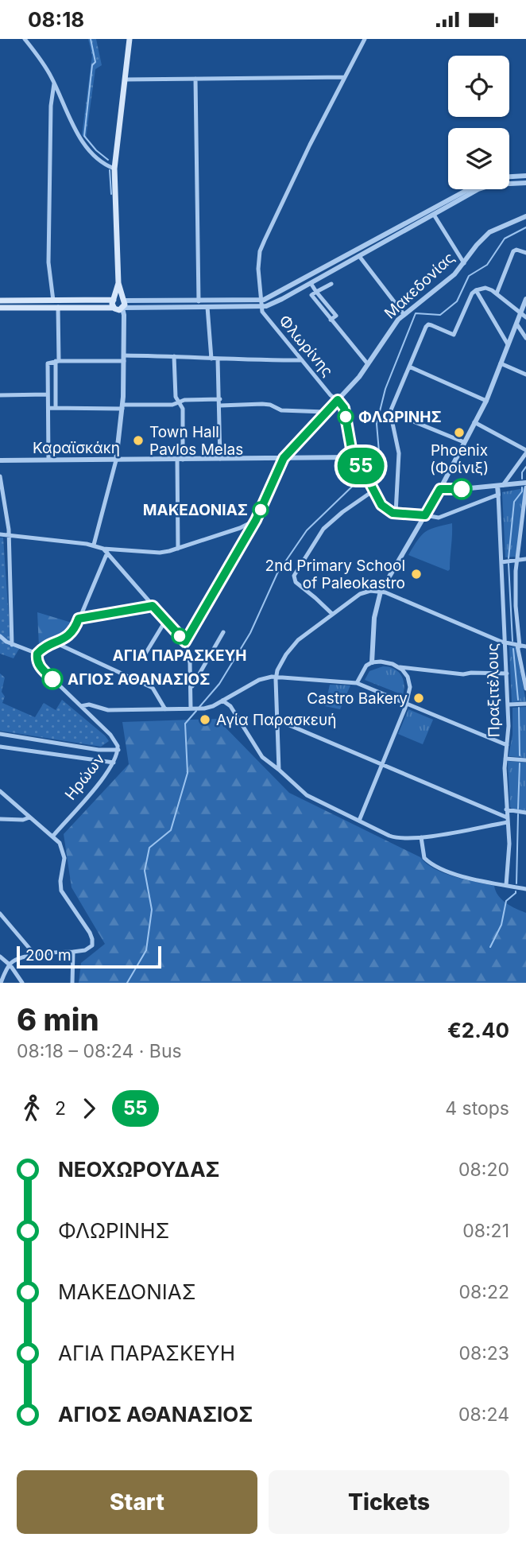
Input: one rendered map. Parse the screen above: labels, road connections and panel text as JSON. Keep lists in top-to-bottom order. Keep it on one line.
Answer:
{"streets":{"street":["Μακεδονίας","Φλωρίνης","Καραϊσκάκη","Πραξιτέλους","Ηρώων"]},"crossings":[["Μακεδονίας","Φλωρίνης"],["Μακεδονίας","Καραϊσκάκη"],["Φλωρίνης","Καραϊσκάκη"]],"places":["ΦΛΩΡΙΝΗΣ","Phoenix (Φοίνιξ)","Town Hall Pavlos Melas","ΜΑΚΕΔΟΝΙΑΣ","2nd Primary School of Paleokastro","ΑΓΙΑ ΠΑΡΑΣΚΕΥΗ","ΑΓΙΟΣ ΑΘΑΝΑΣΙΟΣ","Castro Bakery","Αγία Παρασκευή"],"lines":["bus line 55"],"scale_bar":"200 m","page":{"status":"08:18","on_map":"55","scale":"200 m","heading":["6 min","08:18 – 08:24 · Bus","€2.40"],"legs":["2","55","4 stops"],"list":[{"name":"ΝΕΟΧΩΡΟΥΔΑΣ","value":"08:20"},{"name":"ΦΛΩΡΙΝΗΣ","value":"08:21"},{"name":"ΜΑΚΕΔΟΝΙΑΣ","value":"08:22"},{"name":"ΑΓΙΑ ΠΑΡΑΣΚΕΥΗ","value":"08:23"},{"name":"ΑΓΙΟΣ ΑΘΑΝΑΣΙΟΣ","value":"08:24"}],"buttons":["Start","Tickets"]}}
